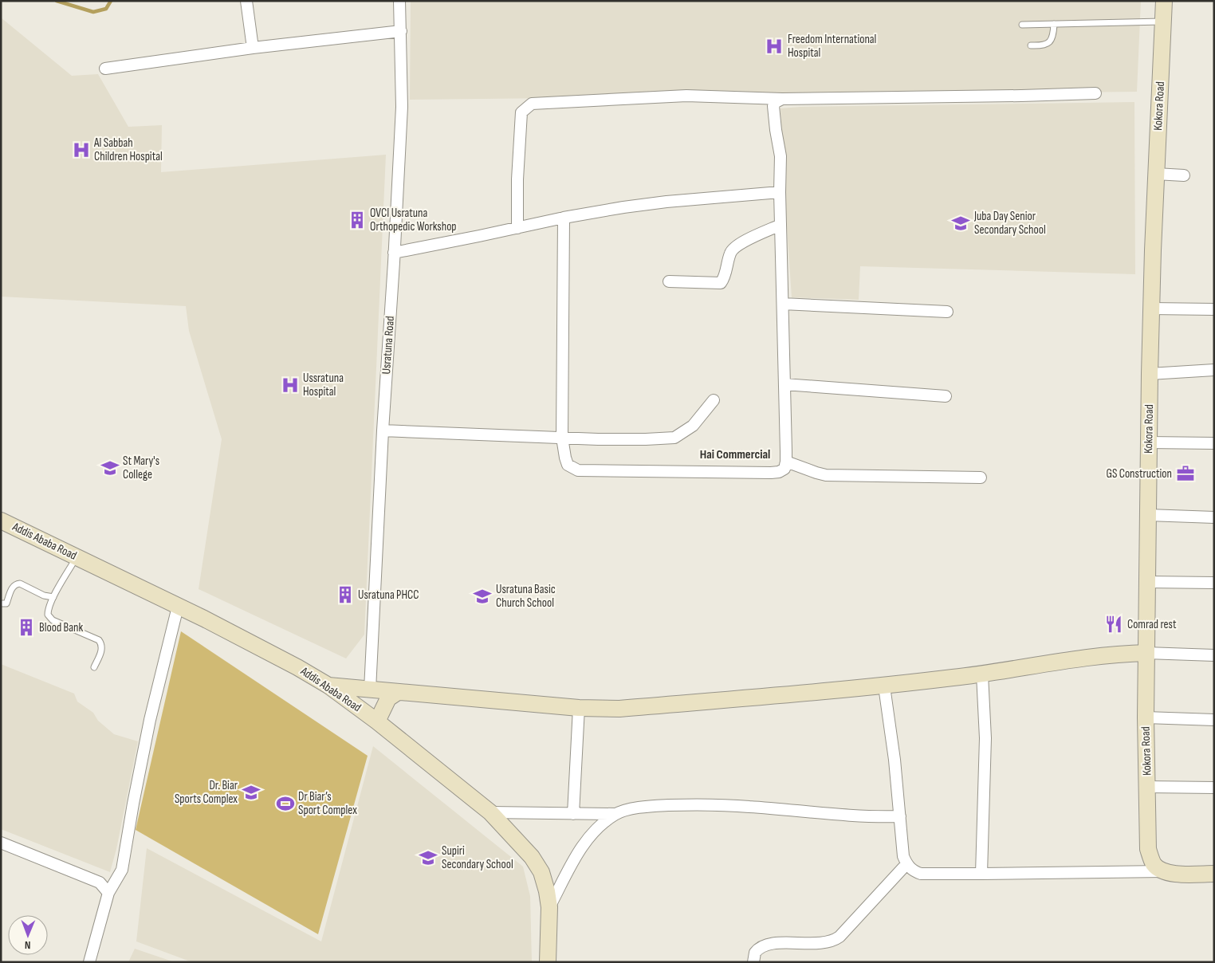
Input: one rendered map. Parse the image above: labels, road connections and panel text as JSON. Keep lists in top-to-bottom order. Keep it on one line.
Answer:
{"streets":{"street":["Kokora Road","Usratuna Road","Addis Ababa Road"]},"districts":["Hai Commercial"],"places":{"hospital":["Freedom International Hospital","Al Sabbah Children Hospital","Ussratuna Hospital"],"building":["OVCI Usratuna Orthopedic Workshop","Usratuna PHCC","Blood Bank"],"school or university":["Juba Day Senior Secondary School","St Mary's College","Usratuna Basic Church School","Dr. Biar Sports Complex","Supiri Secondary School"],"office":["GS Construction"],"restaurant":["Comrad rest"],"sports":["Dr Biar’s Sport Complex"]},"north":"bottom"}
